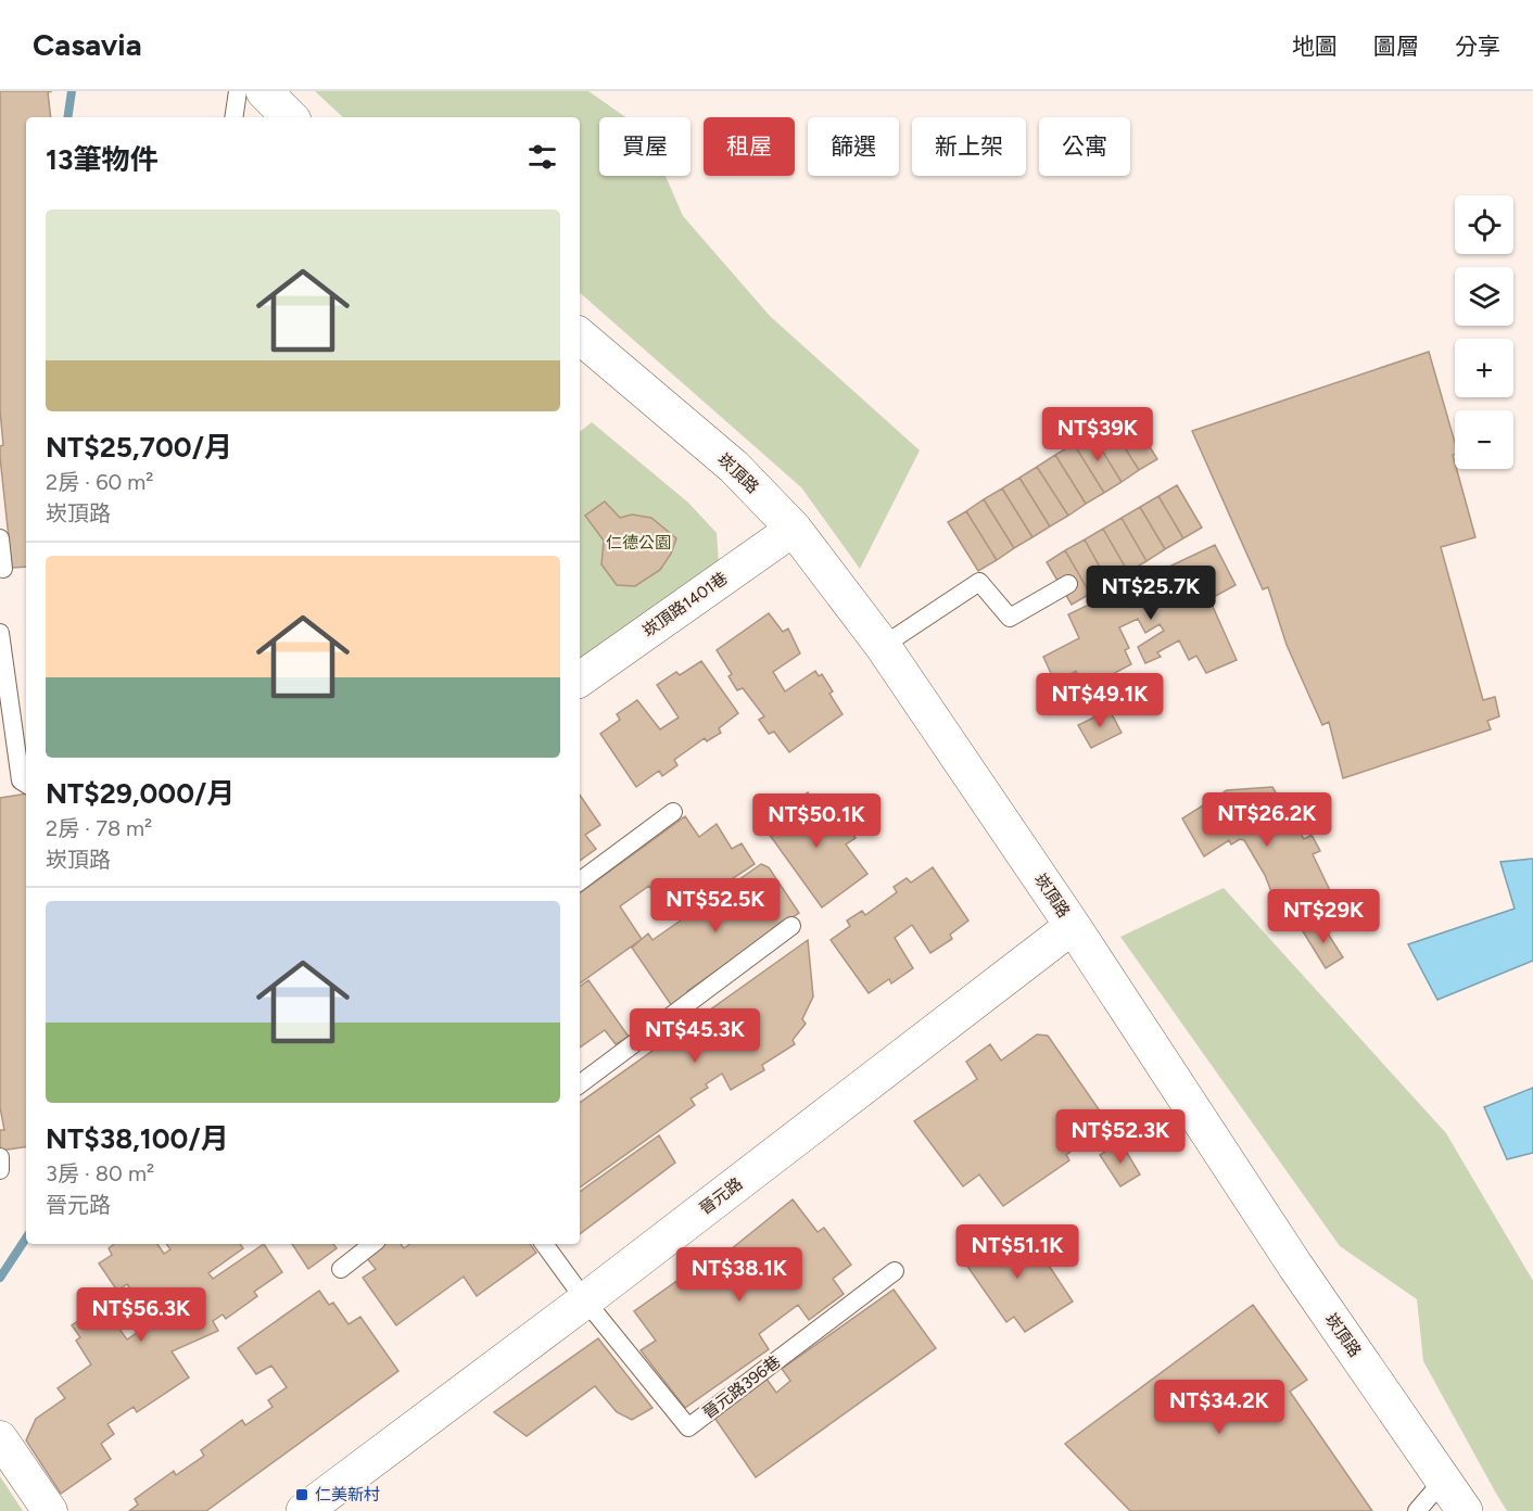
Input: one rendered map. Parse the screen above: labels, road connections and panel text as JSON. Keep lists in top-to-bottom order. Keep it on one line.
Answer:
{"streets":{"street":["崁頂路","崁頂路1401巷","晉元路"],"lane":["晉元路396巷"]},"crossings":[["崁頂路","崁頂路1401巷"],["崁頂路","晉元路"],["晉元路","晉元路396巷"]],"parks":["仁德公園"],"places":{"transit":["仁美新村"]},"page":{"header":"Casavia","nav":["地圖","圖層","分享"],"chip":["買屋","租屋","篩選","新上架","公寓"],"heading":"13筆物件","map_buttons":["+","−"],"list":[{"name":"NT$25,700/月","note":"2房 · 60 m² · 崁頂路"},{"name":"NT$29,000/月","note":"2房 · 78 m² · 崁頂路"},{"name":"NT$38,100/月","note":"3房 · 80 m² · 晉元路"}],"price":["NT$39K","NT$25.7K","NT$49.1K","NT$26.2K","NT$50.1K","NT$52.5K","NT$29K","NT$45.3K","NT$52.3K","NT$51.1K","NT$38.1K","NT$56.3K","NT$34.2K"]}}
